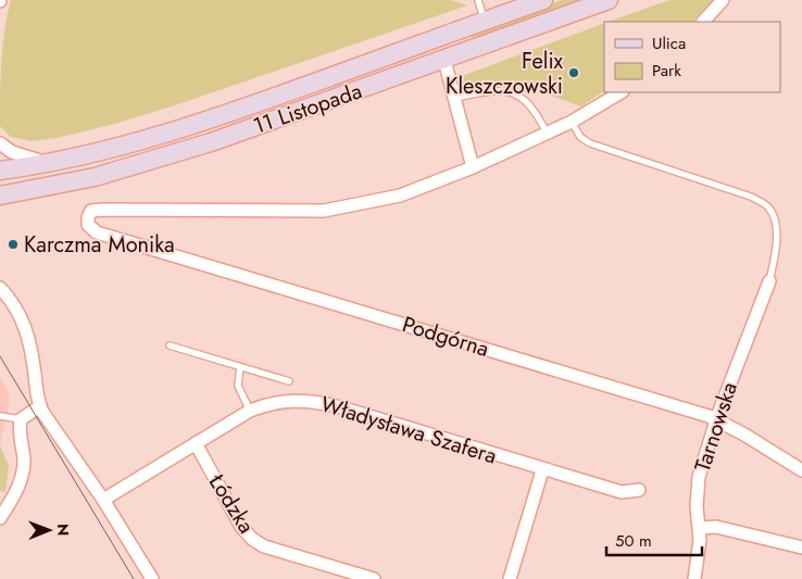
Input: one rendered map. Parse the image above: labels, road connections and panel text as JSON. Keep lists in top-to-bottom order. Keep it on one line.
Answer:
{"streets":{"main road":["11 Listopada"],"street":["Podgórna","Tarnowska","Władysława Szafera","Łódzka"]},"crossings":[["Podgórna","Tarnowska"],["Władysława Szafera","Łódzka"]],"places":["Felix Kleszczowski","Karczma Monika"],"legend":["Ulica","Park"],"scale_bar":"50 m","north":"right"}
